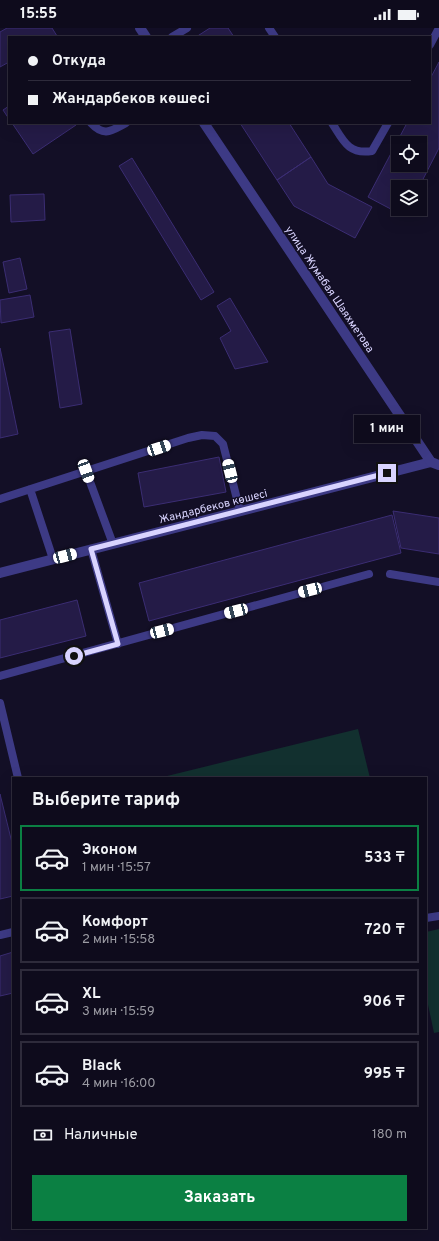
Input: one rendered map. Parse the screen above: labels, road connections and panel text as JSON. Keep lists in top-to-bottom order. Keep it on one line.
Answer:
{"streets":{"street":["улица Жумабая Шаяхметова","Жандарбеков көшесі"]},"crossings":[["улица Жумабая Шаяхметова","Жандарбеков көшесі"]],"page":{"status":"15:55","banner":["Откуда","Жандарбеков көшесі"],"bubble":"1 мин","heading":"Выберите тариф","list":[{"name":"Эконом","note":"1 мин · 15:57","value":"533 ₸"},{"name":"Комфорт","note":"2 мин · 15:58","value":"720 ₸"},{"name":"XL","note":"3 мин · 15:59","value":"906 ₸"},{"name":"Black","note":"4 мин · 16:00","value":"995 ₸"}],"pay":["Наличные","180 m"],"buttons":"Заказать"}}
